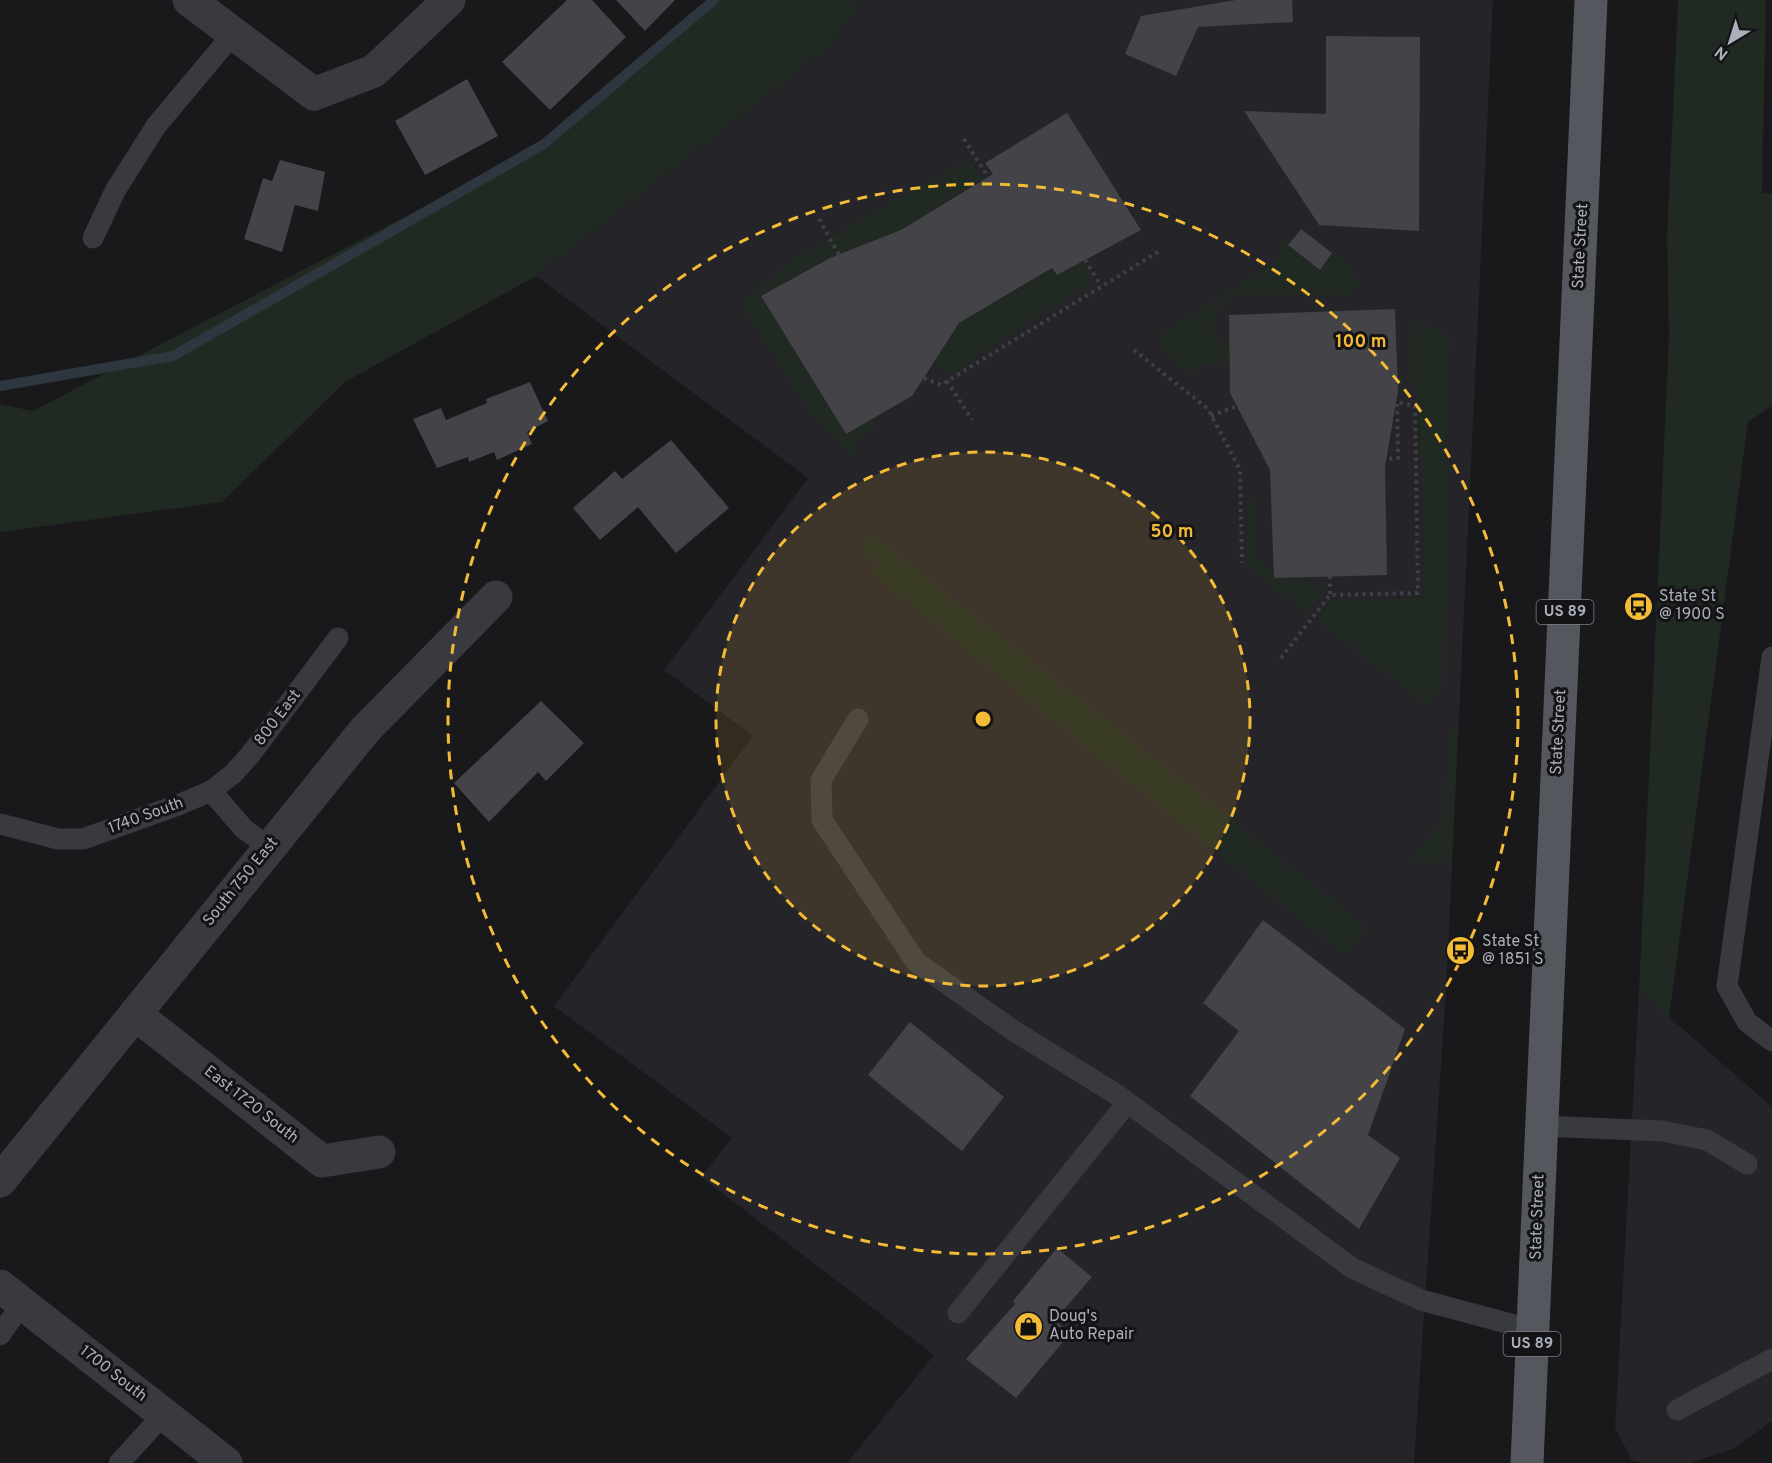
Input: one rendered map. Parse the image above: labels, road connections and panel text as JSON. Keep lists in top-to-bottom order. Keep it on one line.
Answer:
{"streets":{"main road":["State Street","US 89"],"street":["South 750 East","East 1720 South","1700 South"],"lane":["800 East","1740 South"]},"crossings":[["800 East","1740 South"],["South 750 East","East 1720 South"]],"places":{"bus stop":["State St @ 1900 S","State St @ 1851 S"],"shop":["Doug's Auto Repair"]},"north":"bottom left","rings":["100 m","50 m"]}
